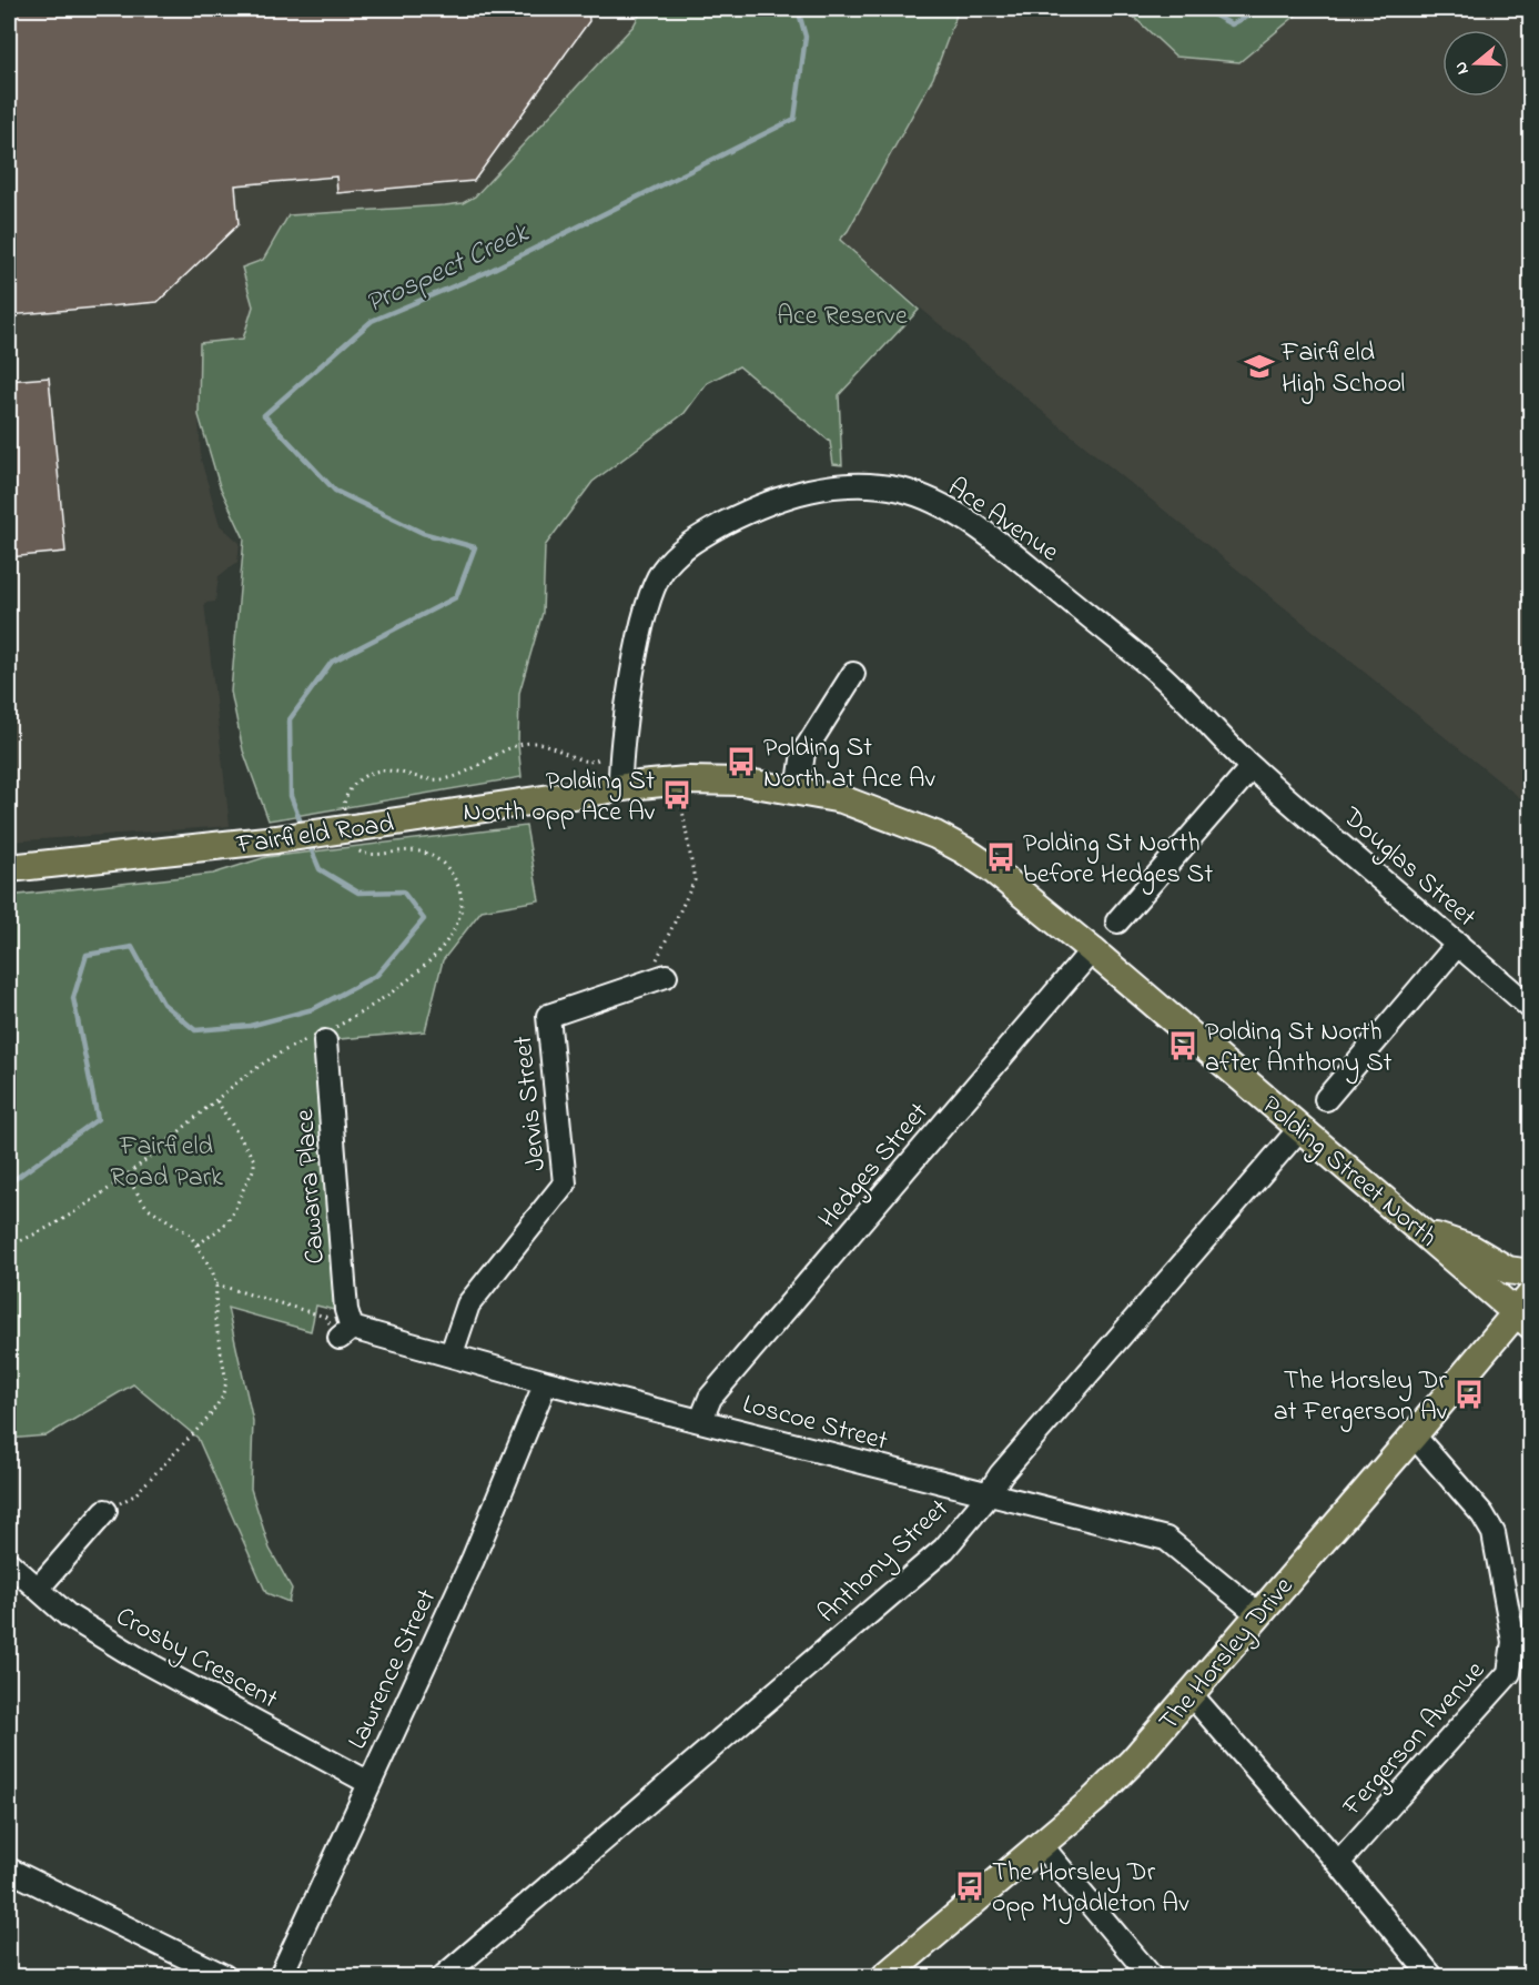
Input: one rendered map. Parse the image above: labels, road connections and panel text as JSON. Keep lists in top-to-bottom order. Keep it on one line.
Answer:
{"streets":{"main road":["Fairfield Road","Polding Street North","The Horsley Drive"],"street":["Ace Avenue","Douglas Street","Jervis Street","Hedges Street","Cawarra Place","Loscoe Street","Anthony Street","Crosby Crescent","Lawrence Street","Fergerson Avenue"]},"crossings":[["Ace Avenue","Fairfield Road"],["Ace Avenue","Douglas Street"],["Ace Avenue","Polding Street North"],["Fairfield Road","Polding Street North"],["Jervis Street","Loscoe Street"],["Hedges Street","Polding Street North"],["Hedges Street","Loscoe Street"],["Polding Street North","Anthony Street"],["Polding Street North","The Horsley Drive"],["Cawarra Place","Loscoe Street"],["Loscoe Street","Anthony Street"],["Loscoe Street","The Horsley Drive"],["Loscoe Street","Lawrence Street"],["The Horsley Drive","Fergerson Avenue"],["Crosby Crescent","Lawrence Street"]],"water":["Prospect Creek"],"parks":["Ace Reserve","Fairfield Road Park"],"places":{"school or university":["Fairfield High School"],"bus stop":["Polding St North at Ace Av","Polding St North opp Ace Av","Polding St North before Hedges St","Polding St North after Anthony St","The Horsley Dr at Fergerson Av","The Horsley Dr opp Myddleton Av"]},"north":"left"}
